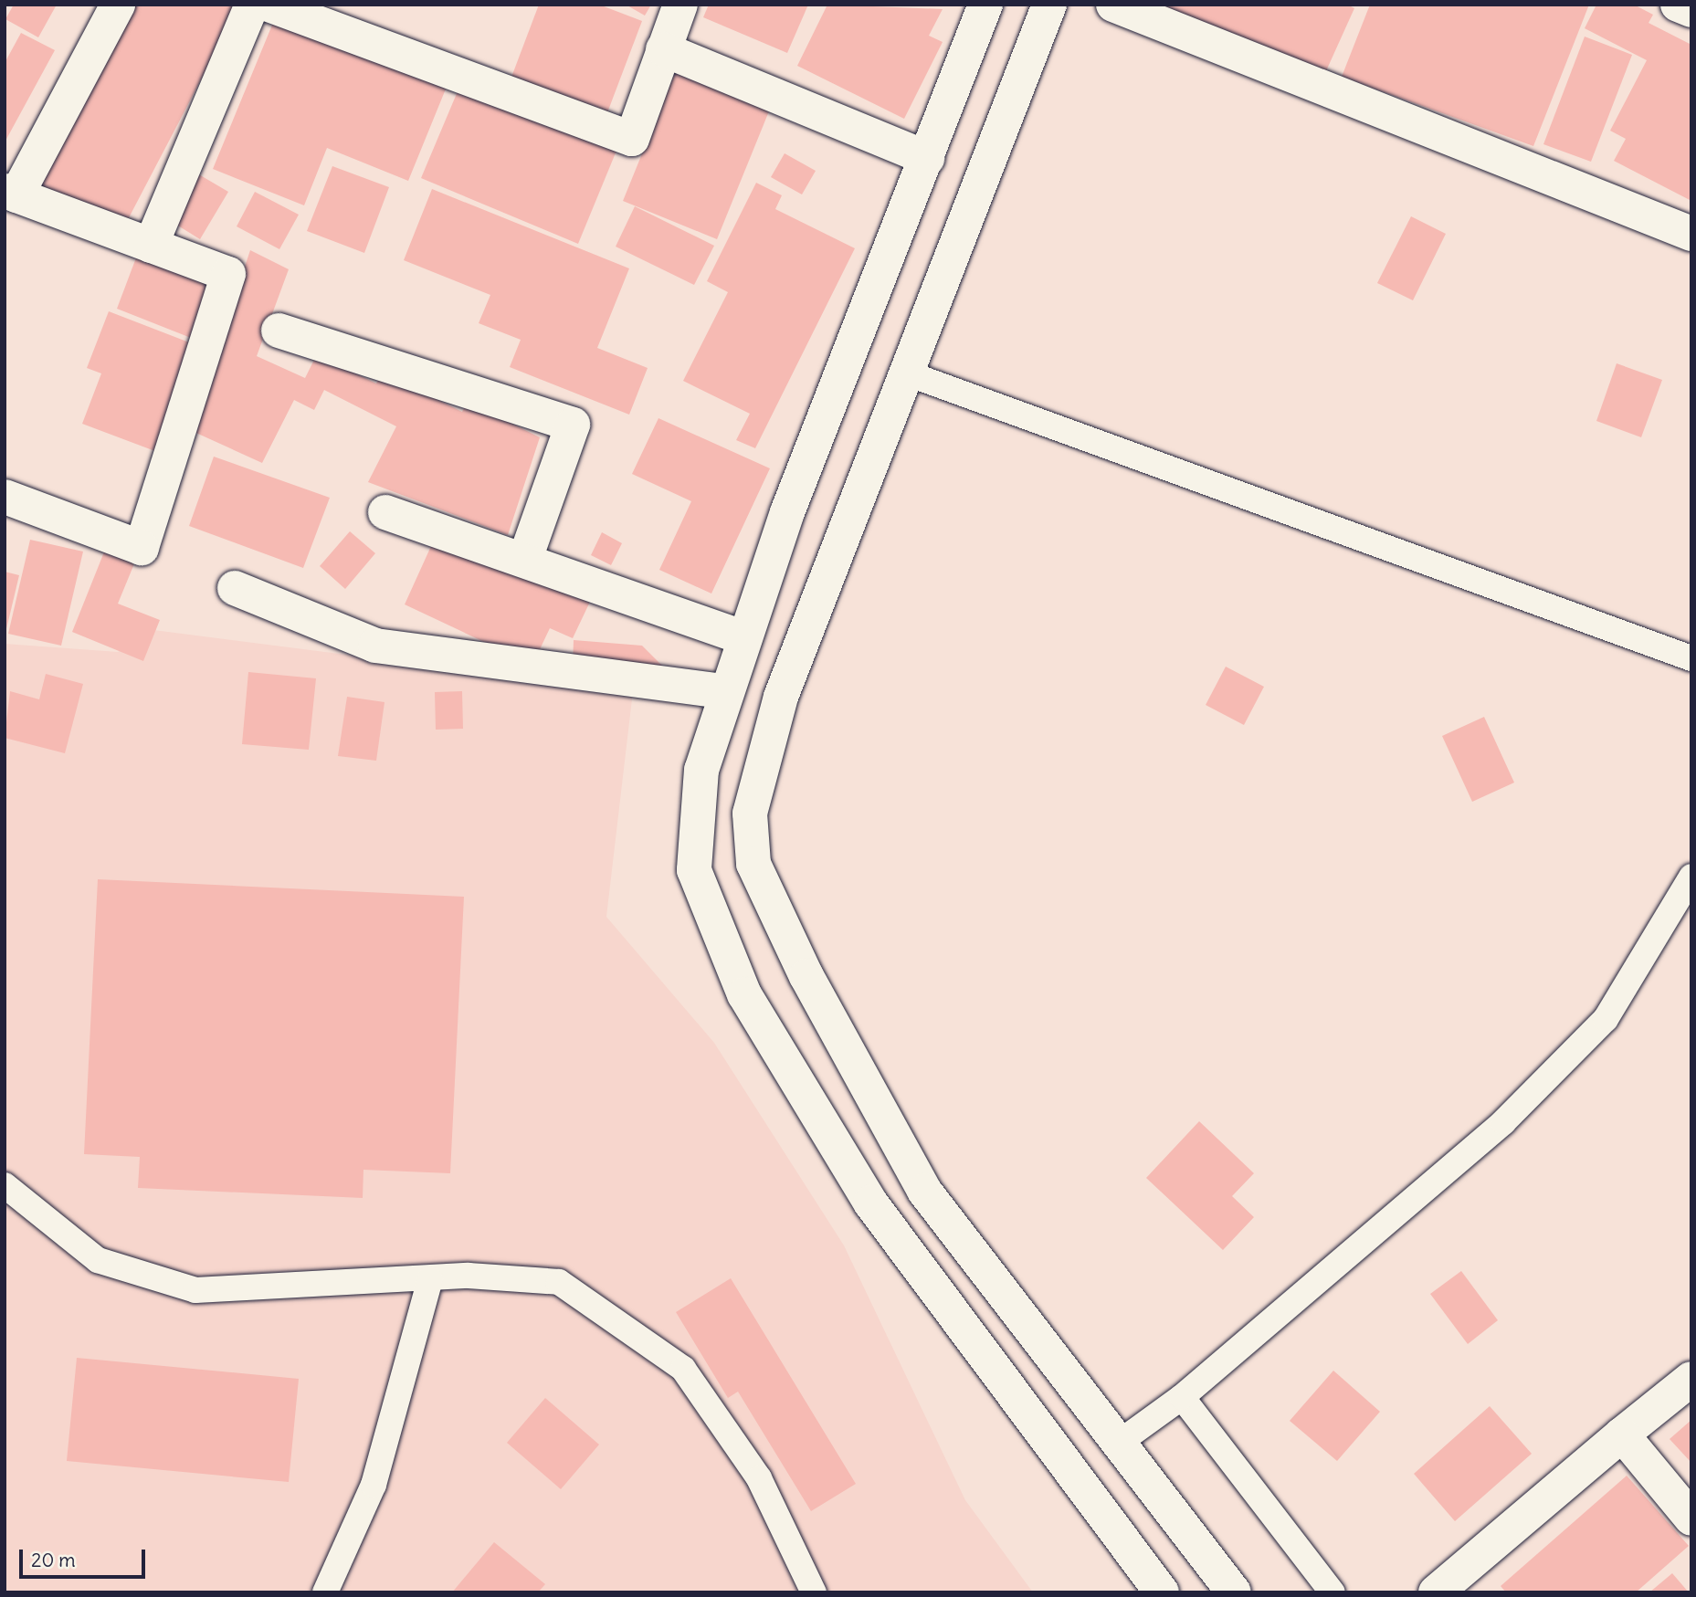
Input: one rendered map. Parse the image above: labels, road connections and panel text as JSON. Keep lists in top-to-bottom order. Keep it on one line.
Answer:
{"scale_bar":"20 m"}
